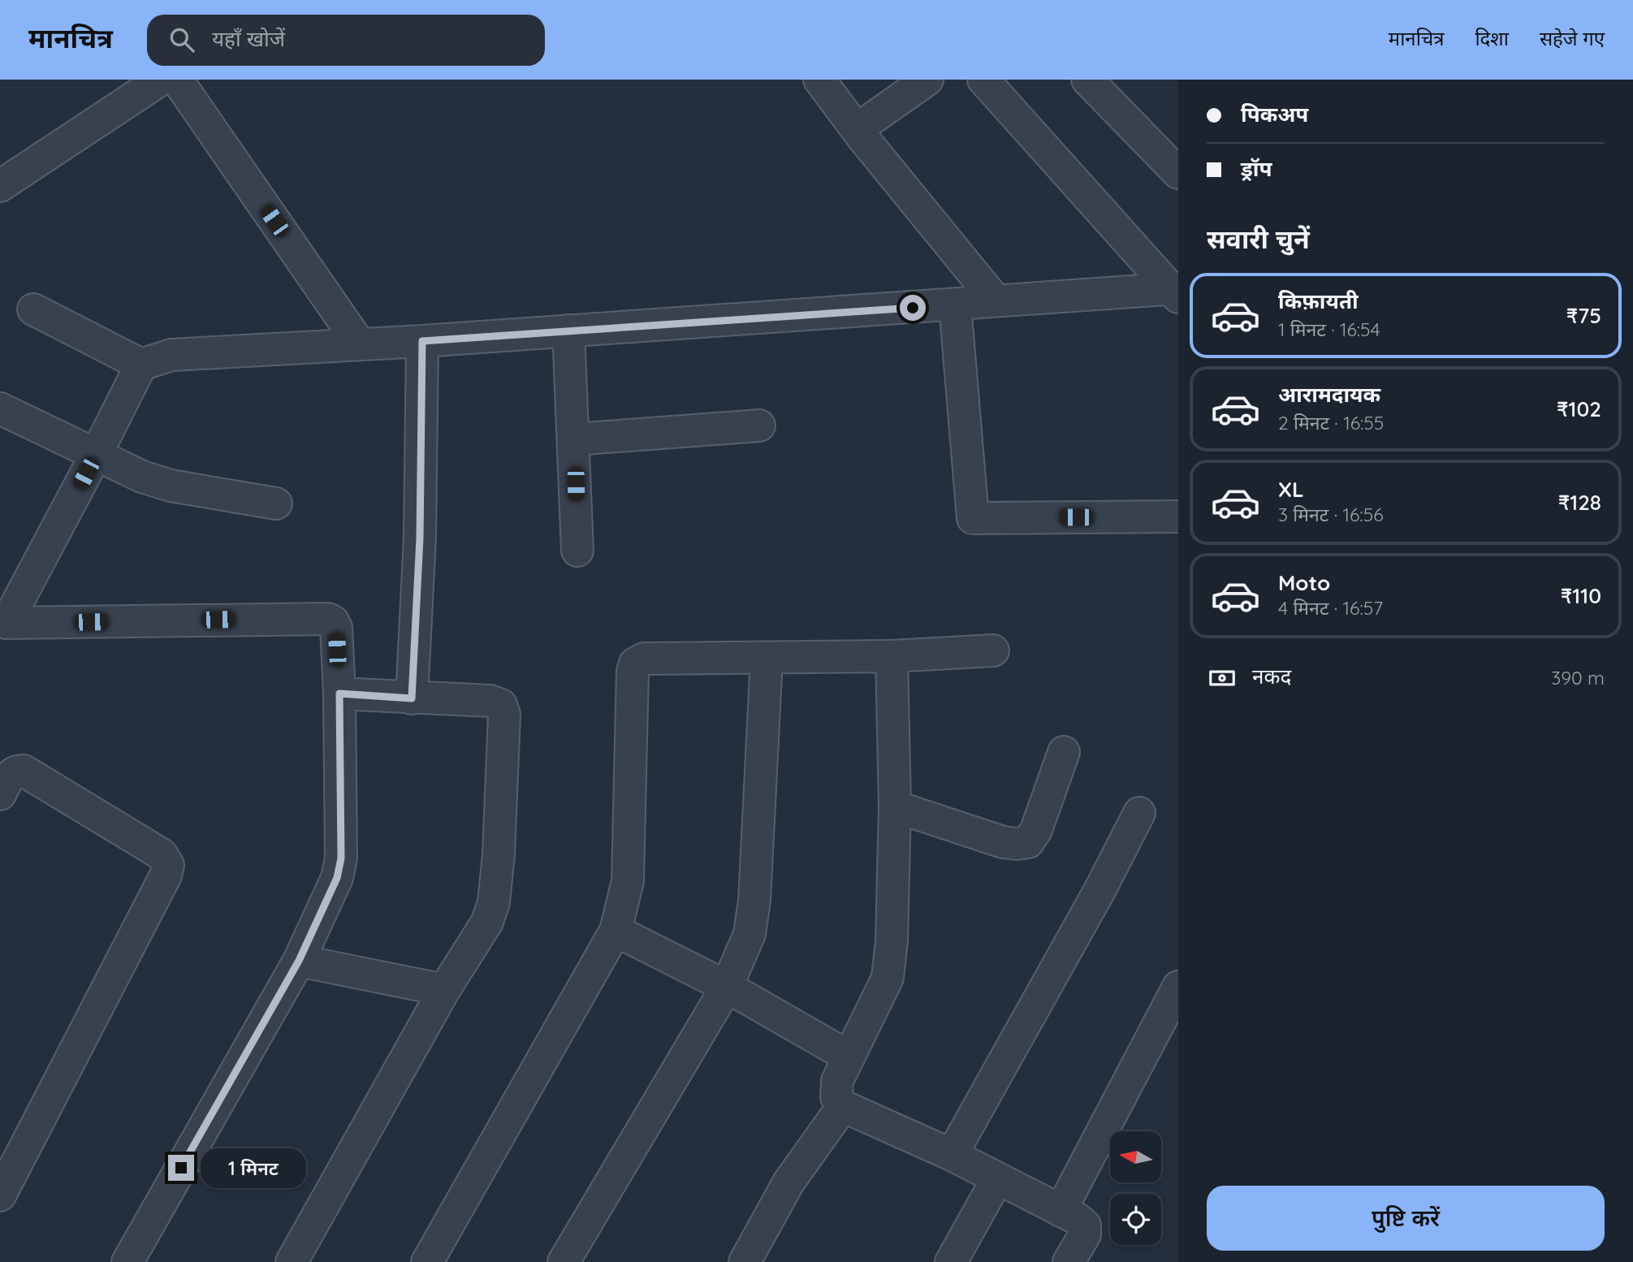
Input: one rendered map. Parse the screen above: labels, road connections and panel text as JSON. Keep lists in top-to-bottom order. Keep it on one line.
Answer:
{"north":"left","page":{"header":"मानचित्र","search":"यहाँ खोजें","nav":["मानचित्र","दिशा","सहेजे गए"],"banner":["पिकअप","ड्रॉप"],"heading":"सवारी चुनें","list":[{"name":"किफ़ायती","note":"1 मिनट · 16:54","value":"₹75"},{"name":"आरामदायक","note":"2 मिनट · 16:55","value":"₹102"},{"name":"XL","note":"3 मिनट · 16:56","value":"₹128"},{"name":"Moto","note":"4 मिनट · 16:57","value":"₹110"}],"pay":["नकद","390 m"],"bubble":"1 मिनट","buttons":"पुष्टि करें"}}
